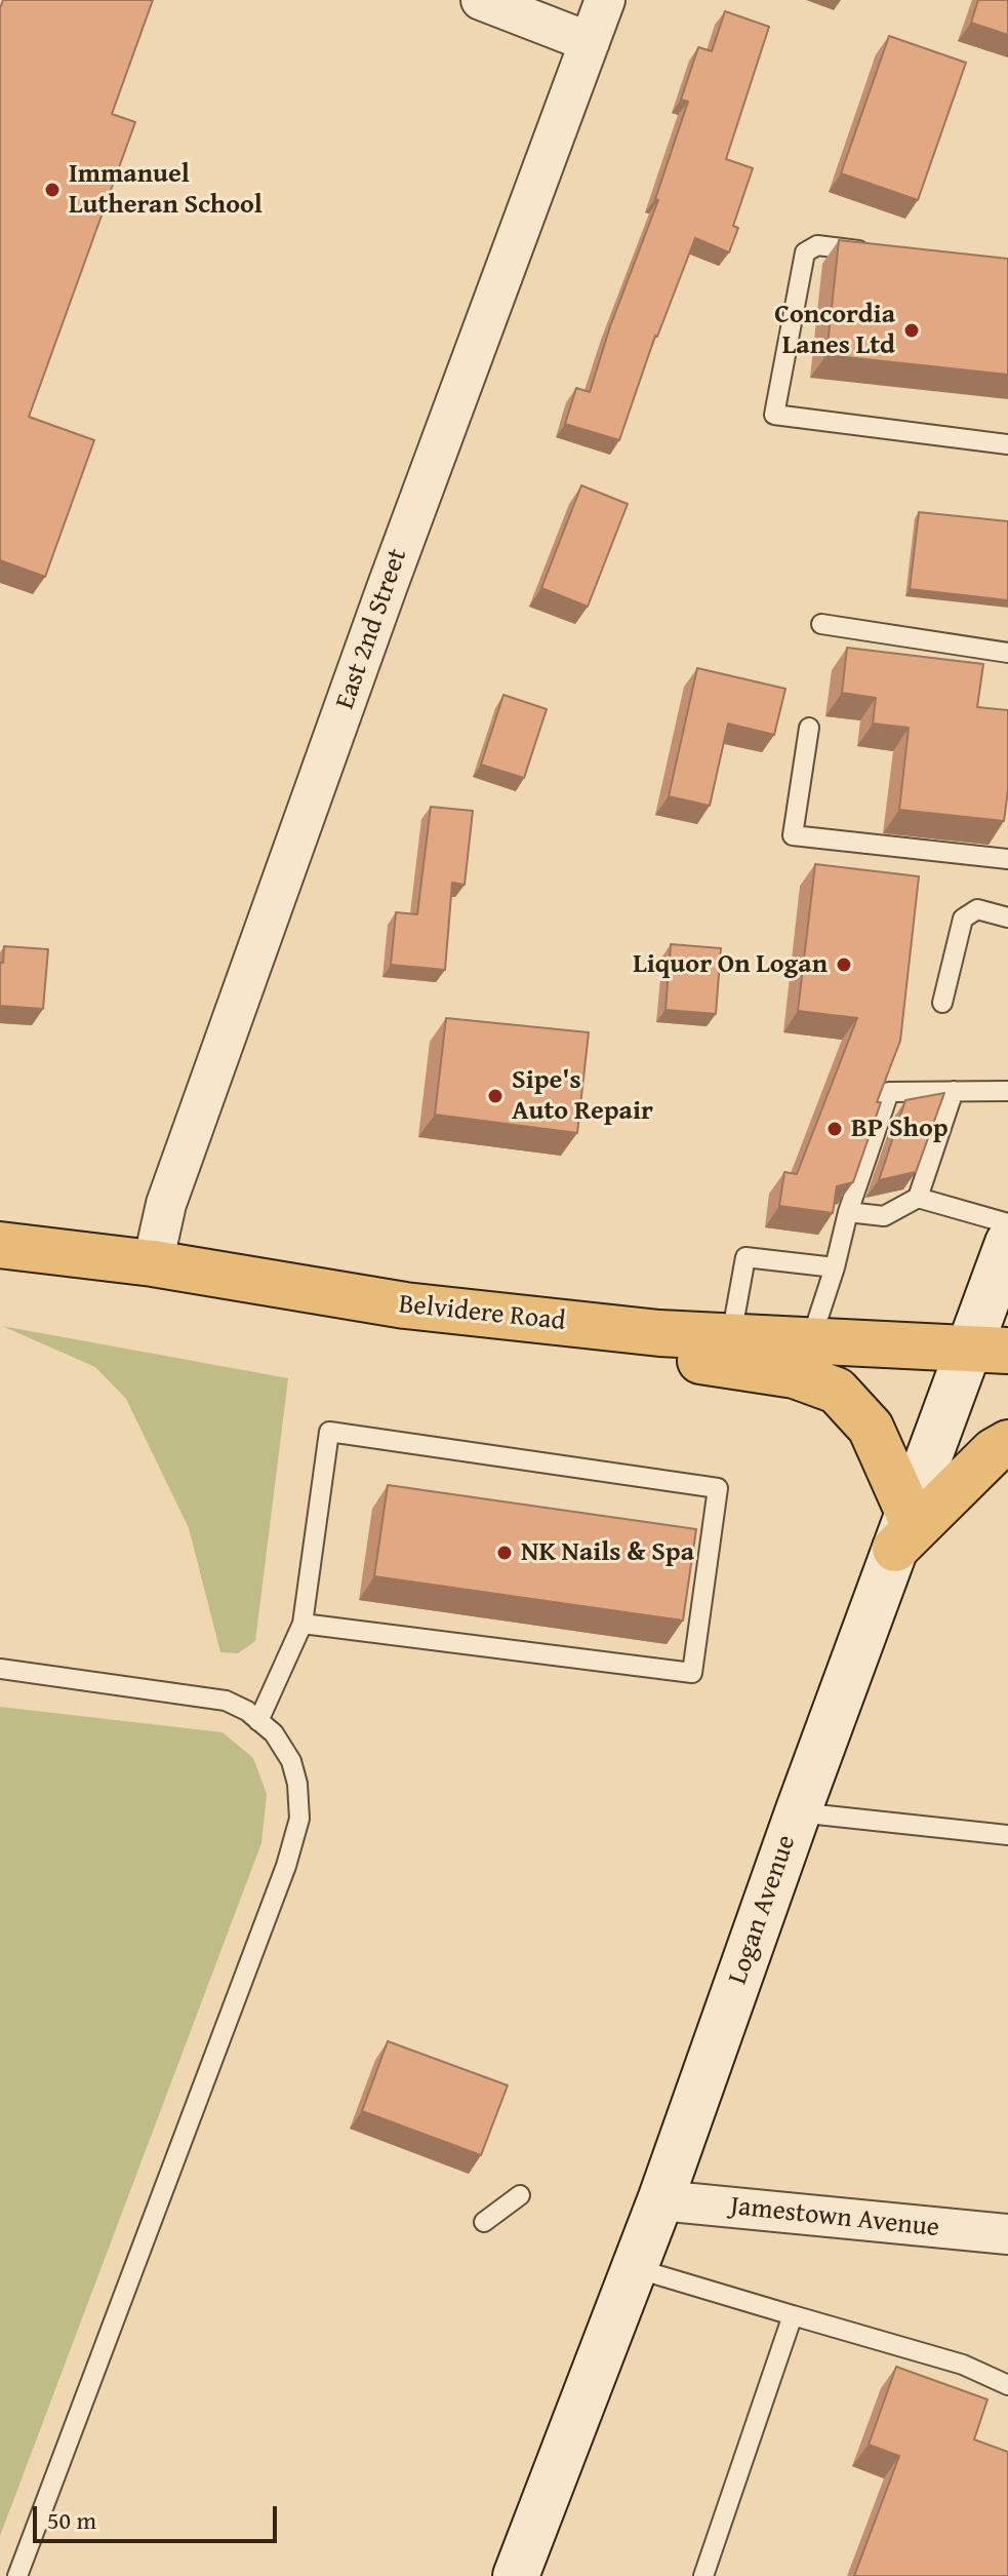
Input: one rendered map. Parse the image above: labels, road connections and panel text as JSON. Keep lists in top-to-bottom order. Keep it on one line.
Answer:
{"streets":{"main road":["Belvidere Road","Logan Avenue"],"street":["East 2nd Street","Jamestown Avenue"]},"crossings":[["East 2nd Street","Belvidere Road"],["Belvidere Road","Logan Avenue"],["Logan Avenue","Jamestown Avenue"]],"places":["Immanuel Lutheran School","Concordia Lanes Ltd","Liquor On Logan","Sipe's Auto Repair","BP Shop","NK Nails & Spa"],"scale_bar":"50 m"}
